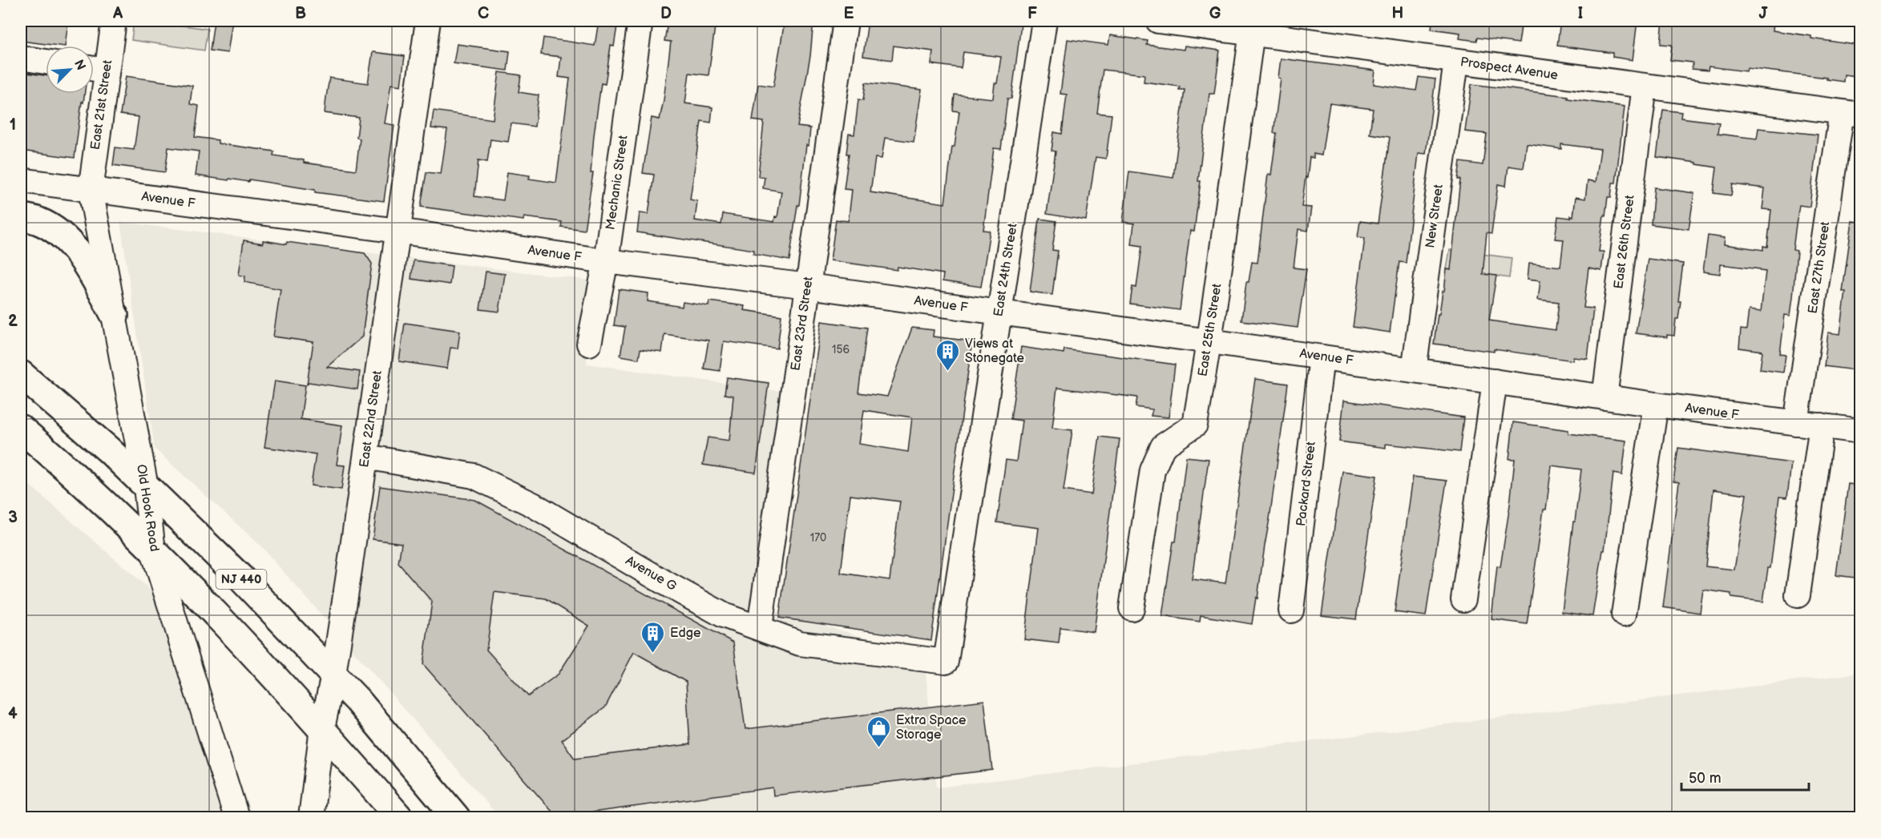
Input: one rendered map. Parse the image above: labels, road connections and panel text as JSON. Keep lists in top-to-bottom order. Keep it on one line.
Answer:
{"streets":{"highway":["NJ 440"],"street":["Prospect Avenue","East 21st Street","Mechanic Street","Avenue F","New Street","East 26th Street","East 27th Street","East 24th Street","East 23rd Street","East 25th Street","East 22nd Street","Packard Street","Old Hook Road","Avenue G"]},"crossings":[["Prospect Avenue","New Street"],["Prospect Avenue","East 26th Street"],["Prospect Avenue","East 27th Street"],["Prospect Avenue","East 25th Street"],["East 21st Street","Avenue F"],["East 21st Street","Old Hook Road"],["Mechanic Street","Avenue F"],["Avenue F","New Street"],["Avenue F","East 26th Street"],["Avenue F","East 27th Street"],["Avenue F","East 24th Street"],["Avenue F","East 23rd Street"],["Avenue F","East 25th Street"],["Avenue F","East 22nd Street"],["Avenue F","Packard Street"],["Avenue F","Old Hook Road"],["East 24th Street","Avenue G"],["East 23rd Street","Avenue G"],["East 22nd Street","Avenue G"],["East 22nd Street","NJ 440"],["Old Hook Road","NJ 440"]],"places":{"building":["Views at Stonegate","Edge"],"shop":["Extra Space Storage"]},"house_numbers":["156","170"],"scale_bar":"50 m","north":"top right","grid":{"columns":["A","B","C","D","E","F","G","H","I","J"],"rows":["1","2","3","4"]}}
